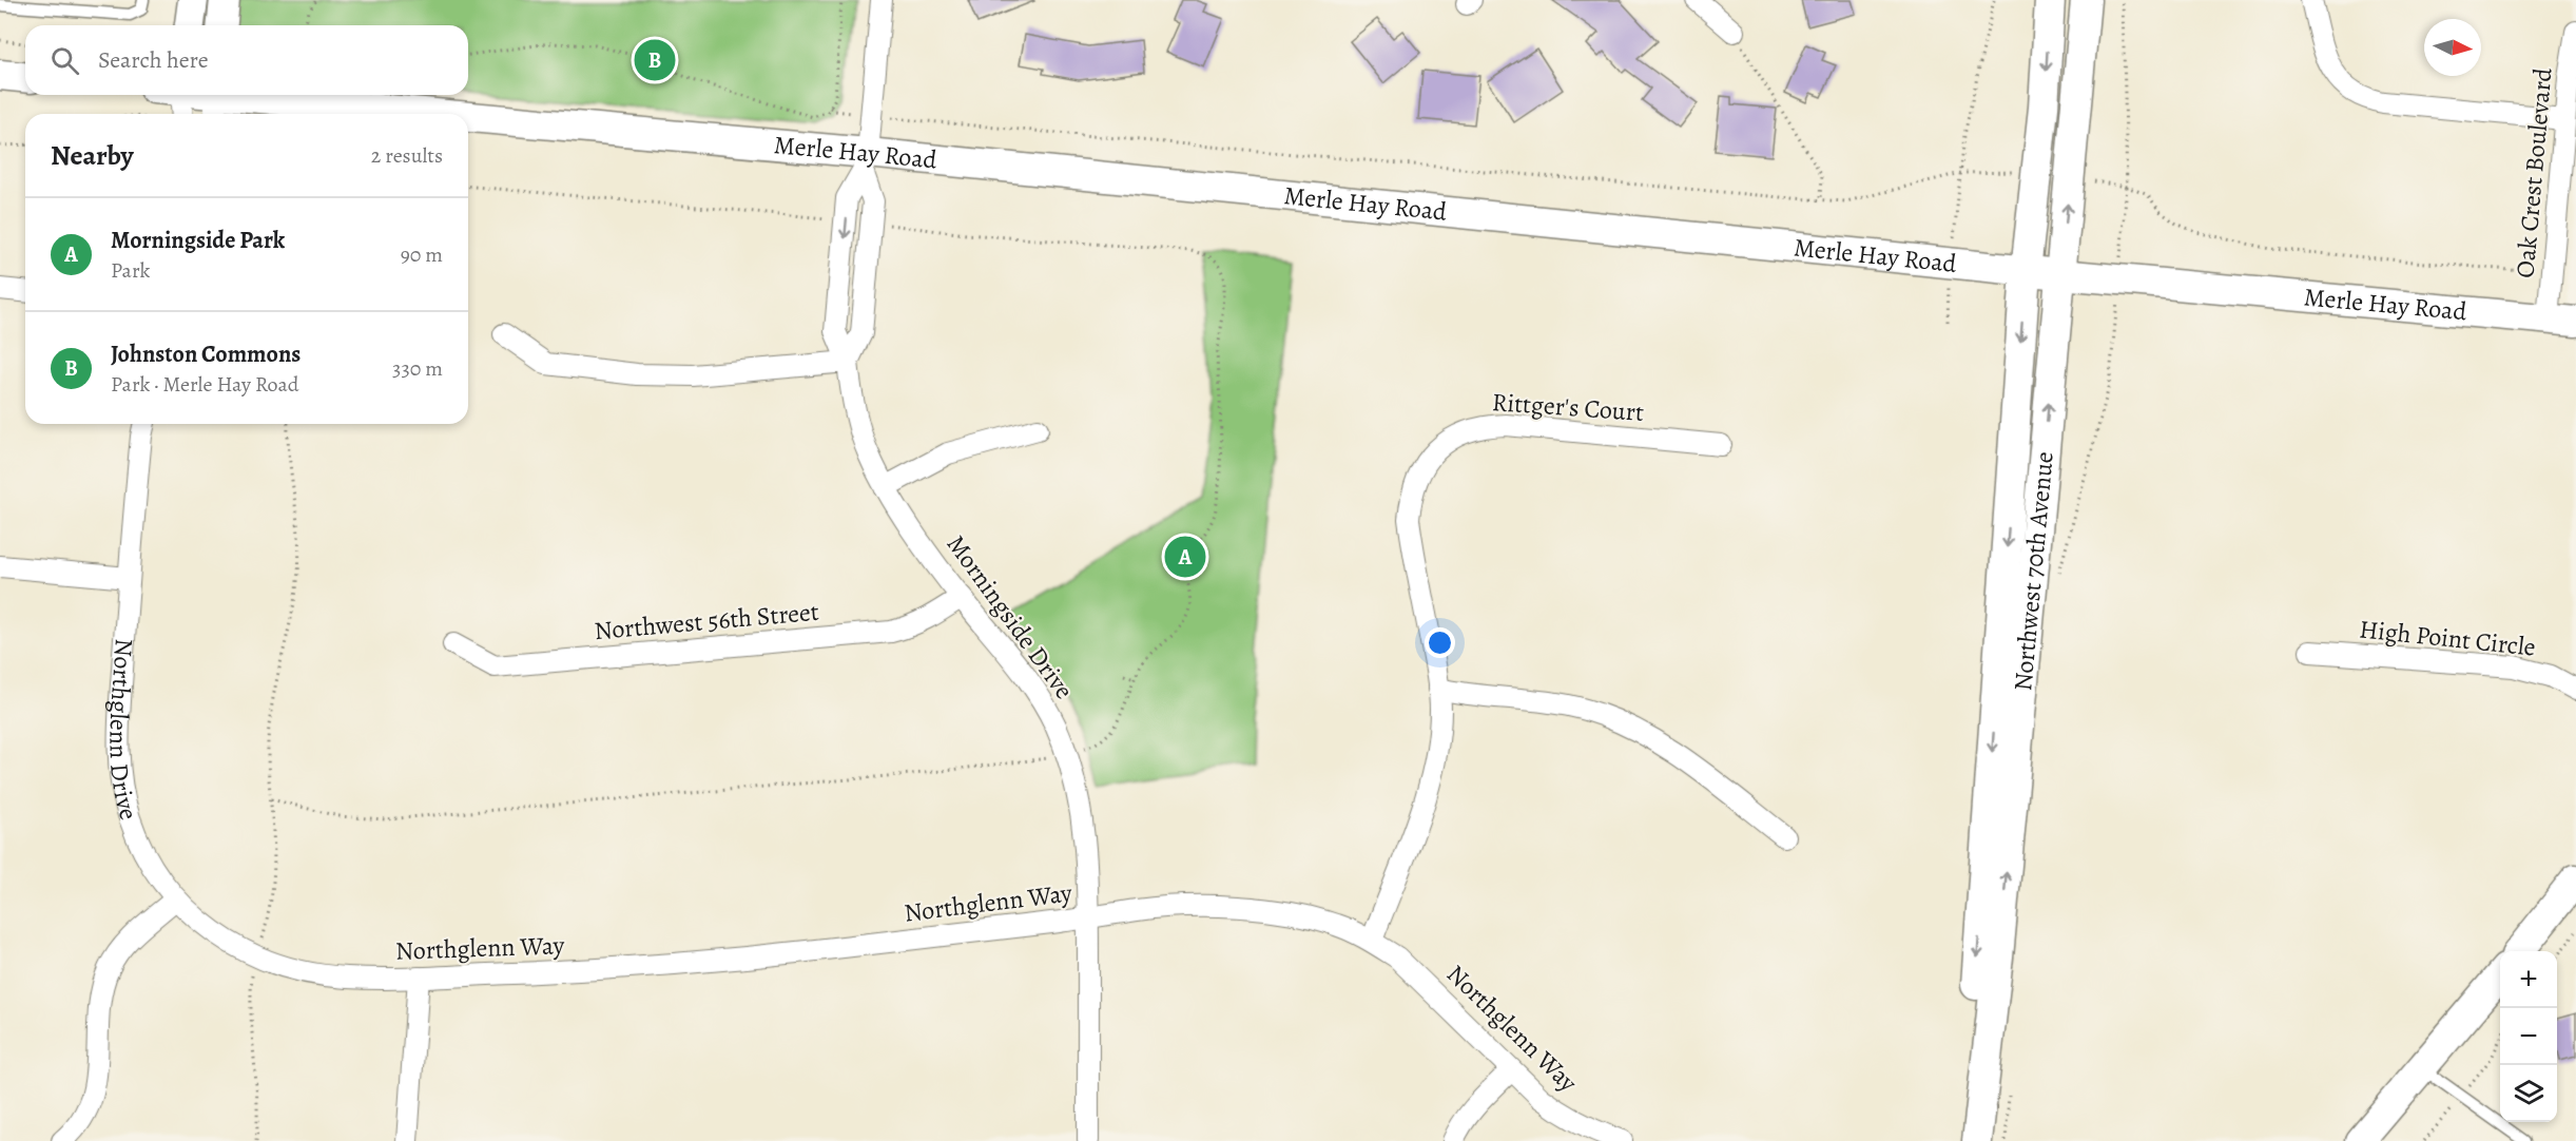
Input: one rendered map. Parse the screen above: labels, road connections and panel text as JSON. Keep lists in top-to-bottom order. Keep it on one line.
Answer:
{"streets":{"main road":["Merle Hay Road","Northwest 70th Avenue"],"street":["Oak Crest Boulevard","Rittger's Court","Morningside Drive","Northwest 56th Street","High Point Circle","Northglenn Drive","Northglenn Way"]},"crossings":[["Merle Hay Road","Oak Crest Boulevard"],["Merle Hay Road","Northwest 70th Avenue"],["Merle Hay Road","Morningside Drive"],["Rittger's Court","Northglenn Way"],["Morningside Drive","Northwest 56th Street"],["Morningside Drive","Northglenn Way"],["Northglenn Drive","Northglenn Way"]],"north":"right","page":{"search":"Search here","pins":["B","A"],"heading":["Nearby","2 results"],"list":[{"mark":"A","name":"Morningside Park","note":"Park","value":"90 m"},{"mark":"B","name":"Johnston Commons","note":"Park · Merle Hay Road","value":"330 m"}],"map_buttons":["+","−"]}}
